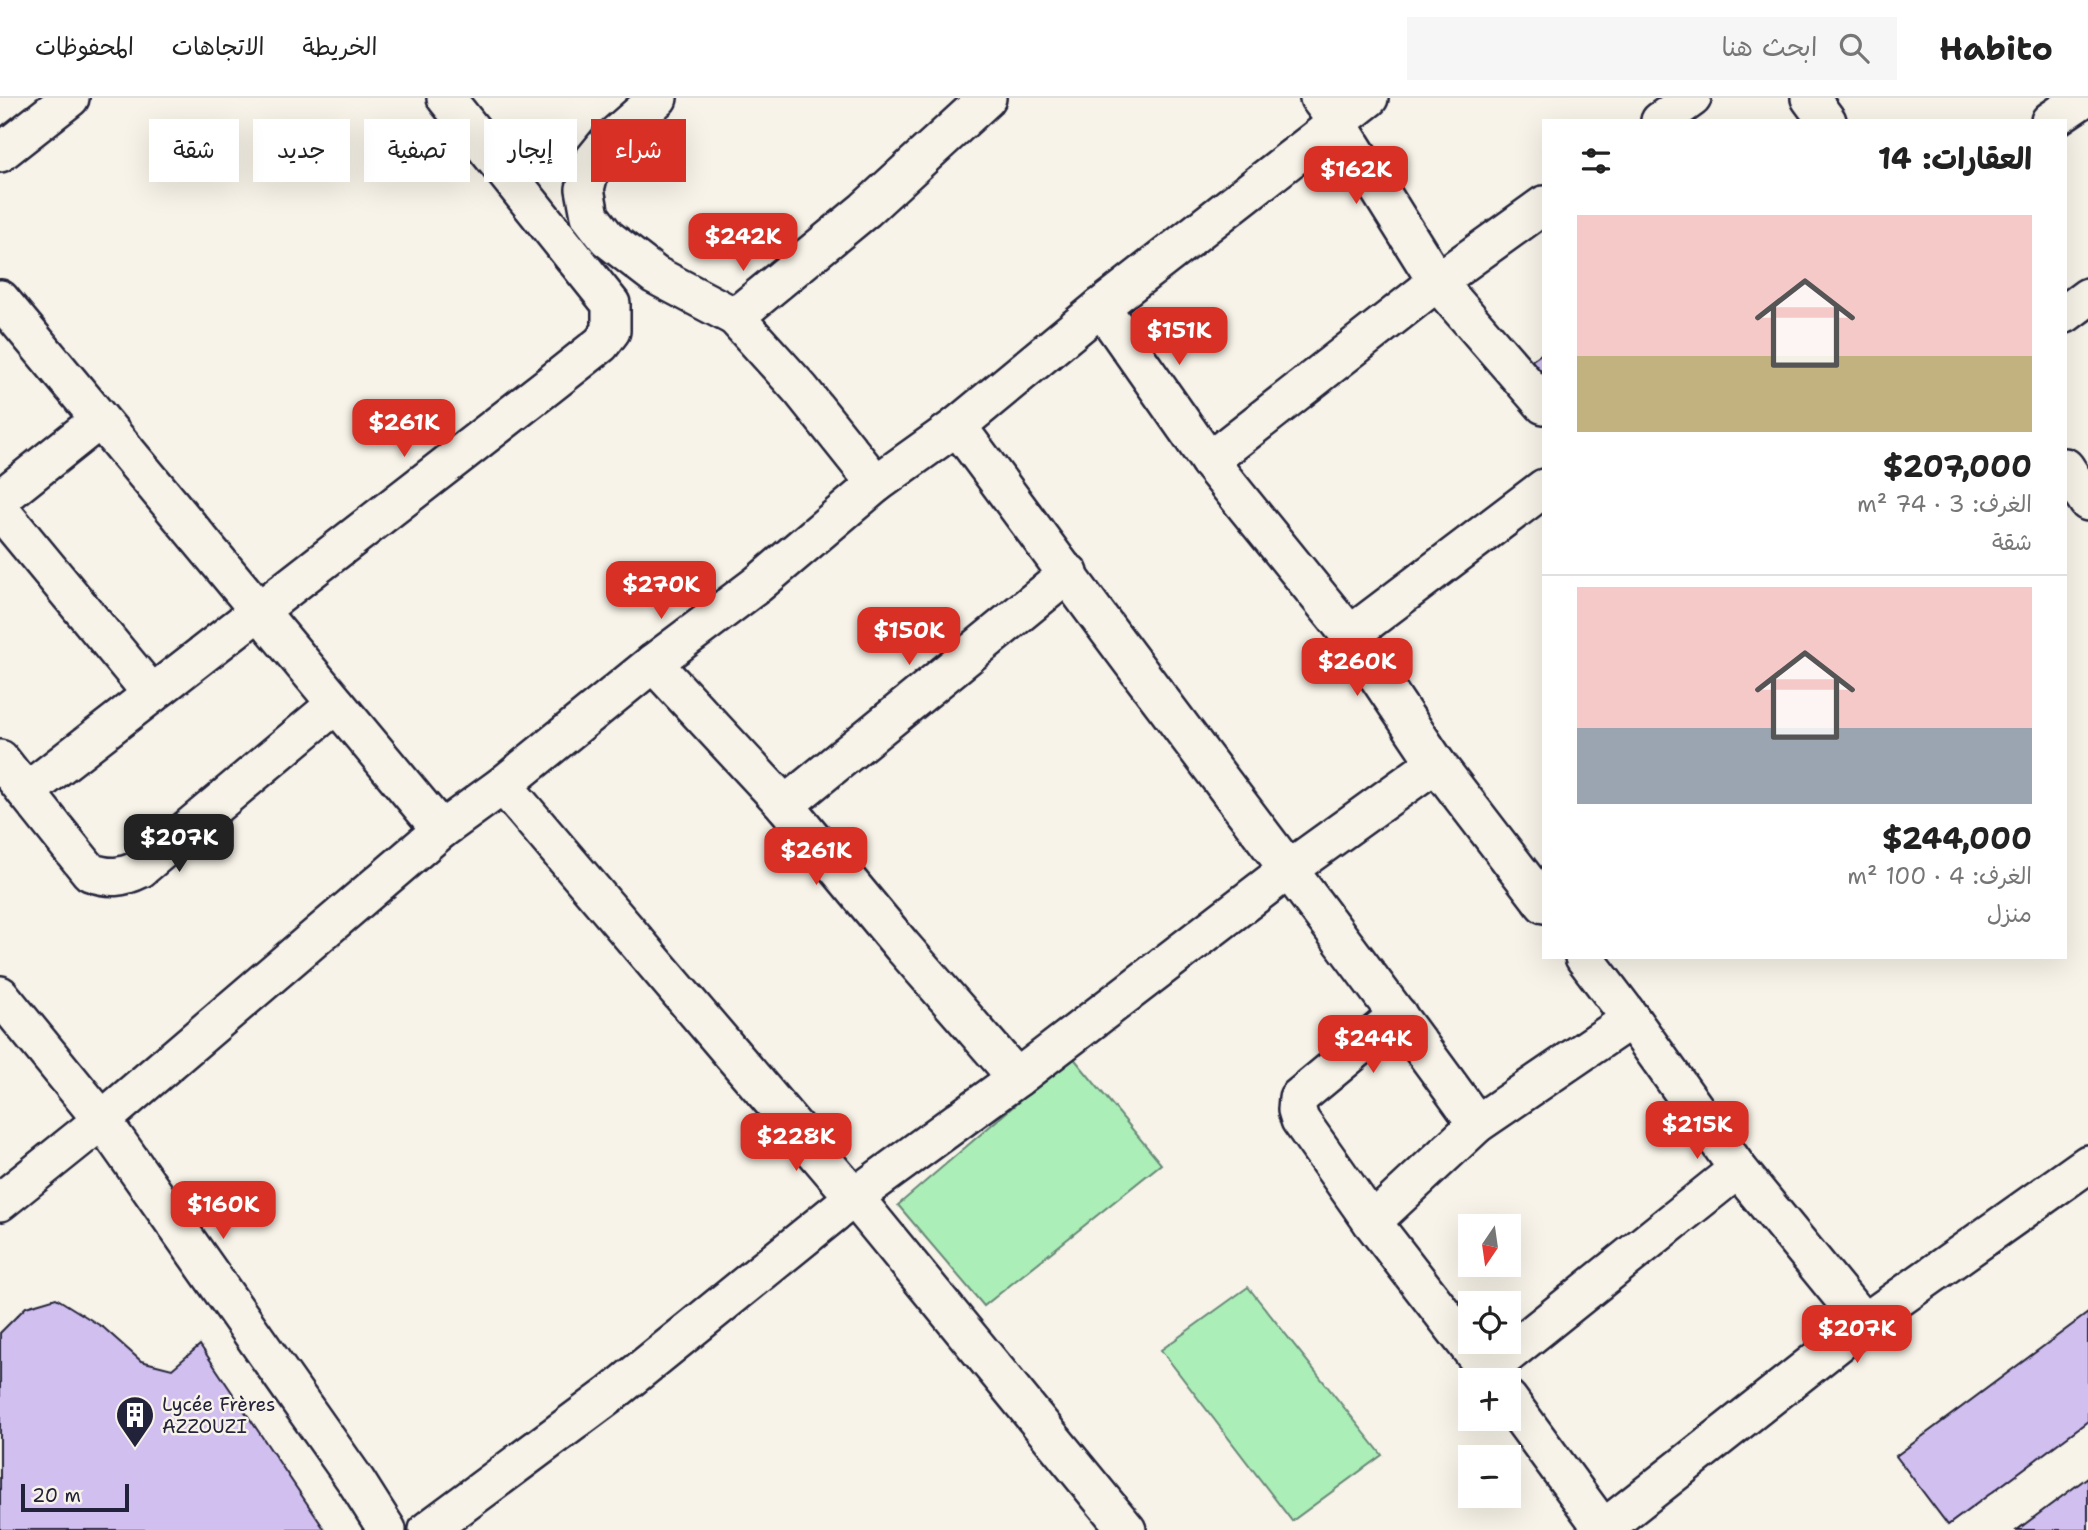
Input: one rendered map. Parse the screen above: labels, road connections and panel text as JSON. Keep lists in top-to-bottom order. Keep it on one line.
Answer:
{"places":{"building":["Lycée Frères AZZOUZI"]},"scale_bar":"20 m","north":"bottom","page":{"header":"Habito","search":"ابحث هنا","nav":["الخريطة","الاتجاهات","المحفوظات"],"chip":["شراء","إيجار","تصفية","جديد","شقة"],"heading":"العقارات: 14","price":["$162K","$242K","$151K","$261K","$270K","$150K","$260K","$207K","$261K","$244K","$215K","$228K","$160K","$207K"],"list":[{"name":"$207,000","note":"الغرف: 3 · 74 m² · شقة"},{"name":"$244,000","note":"الغرف: 4 · 100 m² · منزل"}],"map_buttons":["+","−"],"scale":"20 m"}}
